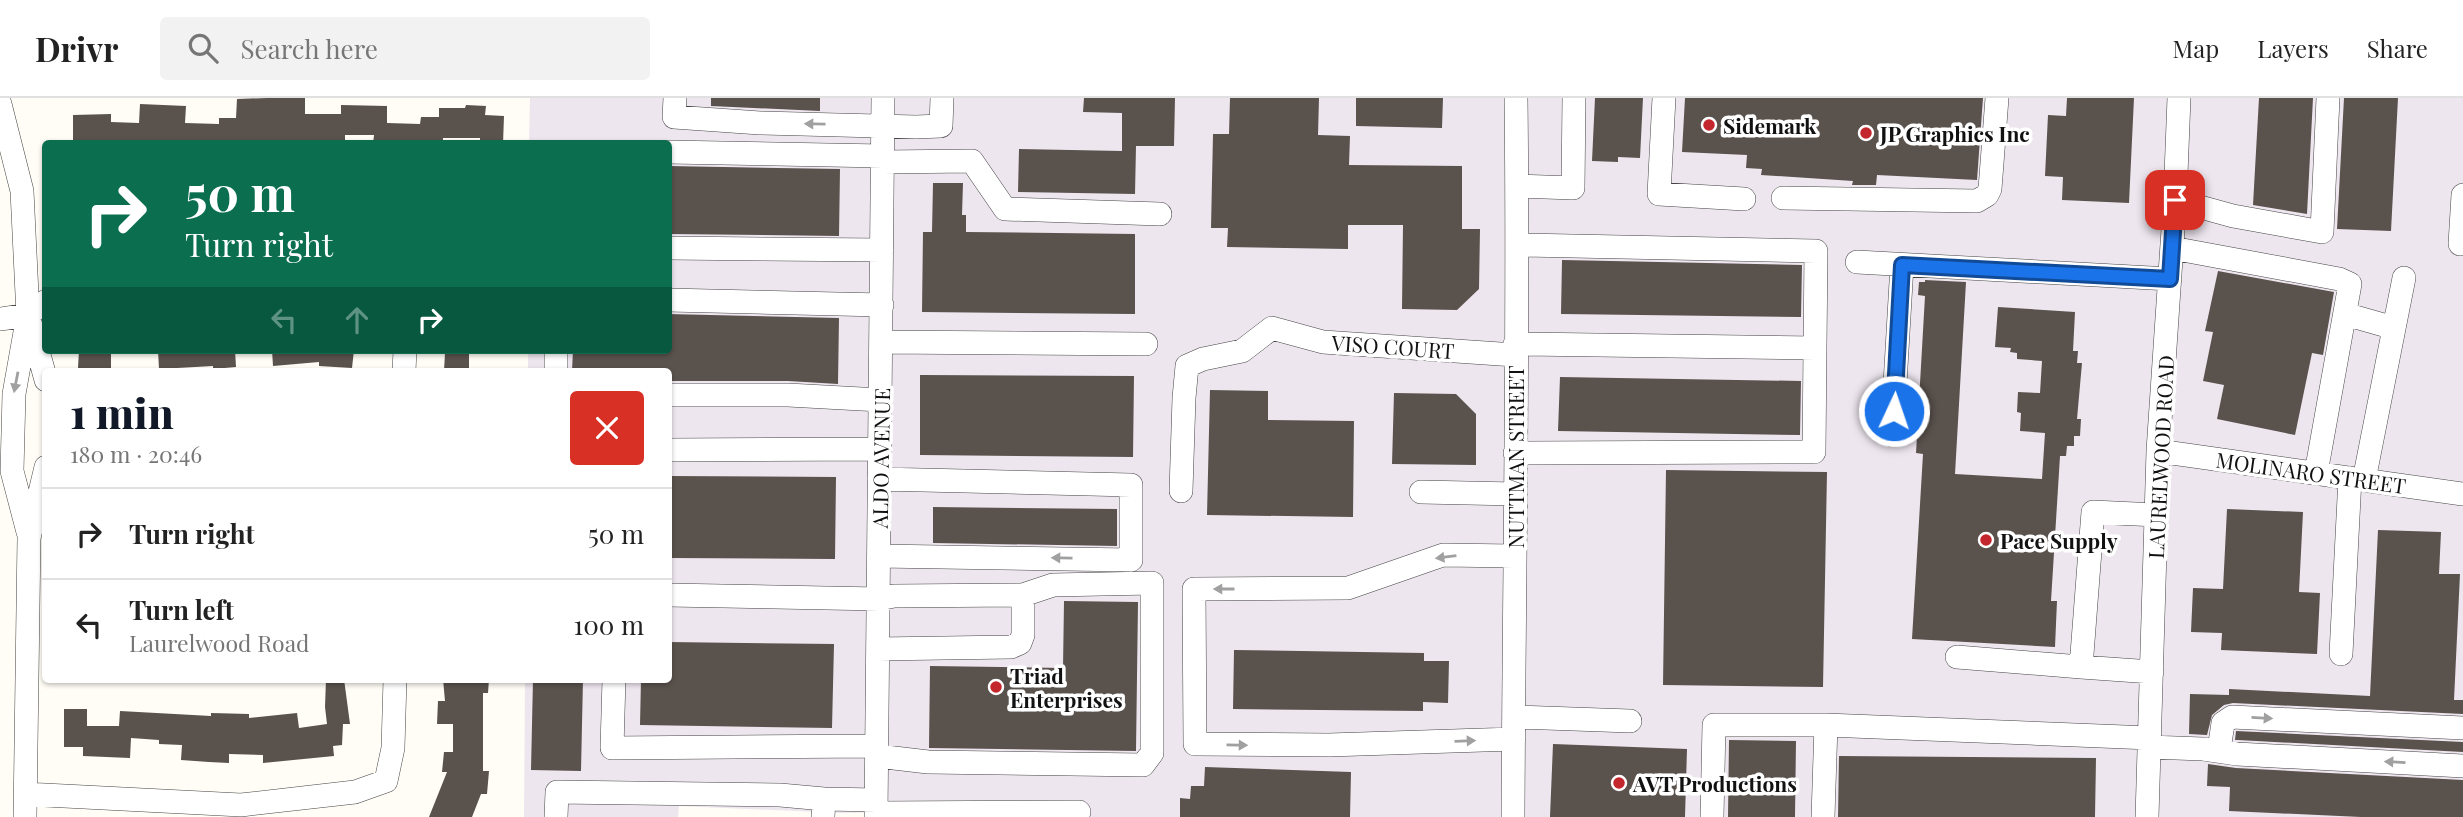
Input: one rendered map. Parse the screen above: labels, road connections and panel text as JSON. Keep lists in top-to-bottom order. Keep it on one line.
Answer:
{"streets":{"street":["VISO COURT","NUTTMAN STREET","LAURELWOOD ROAD","ALDO AVENUE","MOLINARO STREET"]},"crossings":[["VISO COURT","NUTTMAN STREET"],["LAURELWOOD ROAD","MOLINARO STREET"]],"places":["Sidemark","JP Graphics Inc","Pace Supply","Triad Enterprises","AVT Productions"],"page":{"header":"Drivr","search":"Search here","nav":["Map","Layers","Share"],"turn":["50 m","Turn right"],"heading":["1 min","180 m · 20:46"],"list":[{"name":"Turn right","value":"50 m"},{"name":"Turn left","note":"Laurelwood Road","value":"100 m"}]}}
